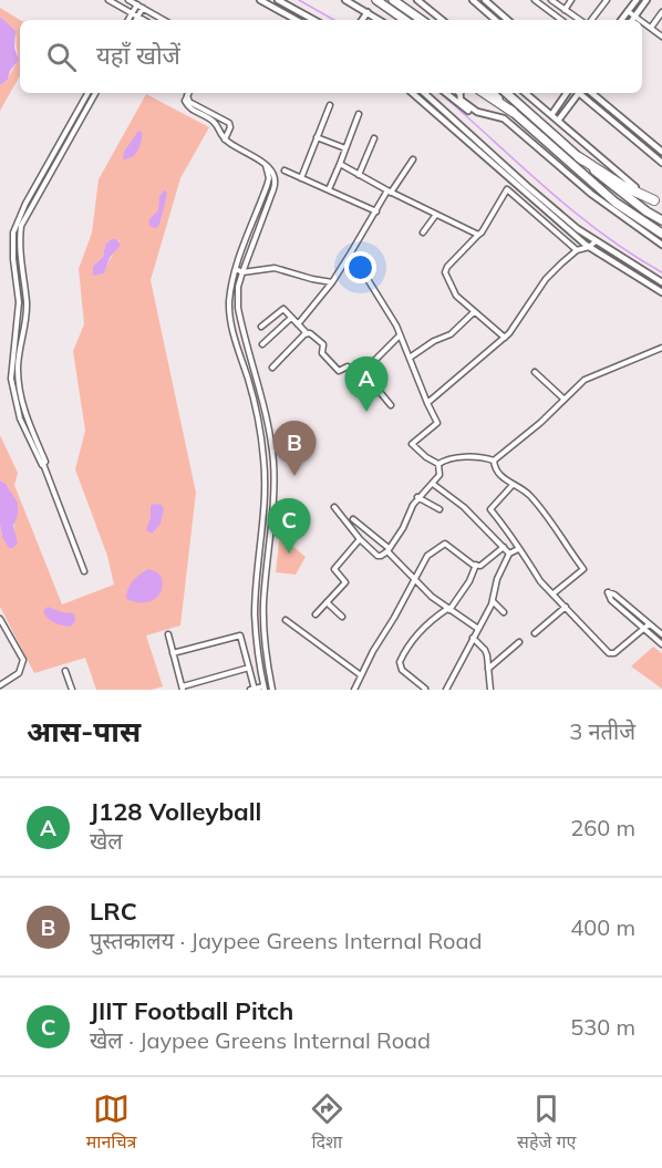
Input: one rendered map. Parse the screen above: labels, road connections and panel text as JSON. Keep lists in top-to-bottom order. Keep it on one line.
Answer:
{"page":{"search":"यहाँ खोजें","pins":["A","B","C"],"heading":["आस-पास","3 नतीजे"],"list":[{"mark":"A","name":"J128 Volleyball","note":"खेल","value":"260 m"},{"mark":"B","name":"LRC","note":"पुस्तकालय · Jaypee Greens Internal Road","value":"400 m"},{"mark":"C","name":"JIIT Football Pitch","note":"खेल · Jaypee Greens Internal Road","value":"530 m"}],"nav":["मानचित्र","दिशा","सहेजे गए"]}}
